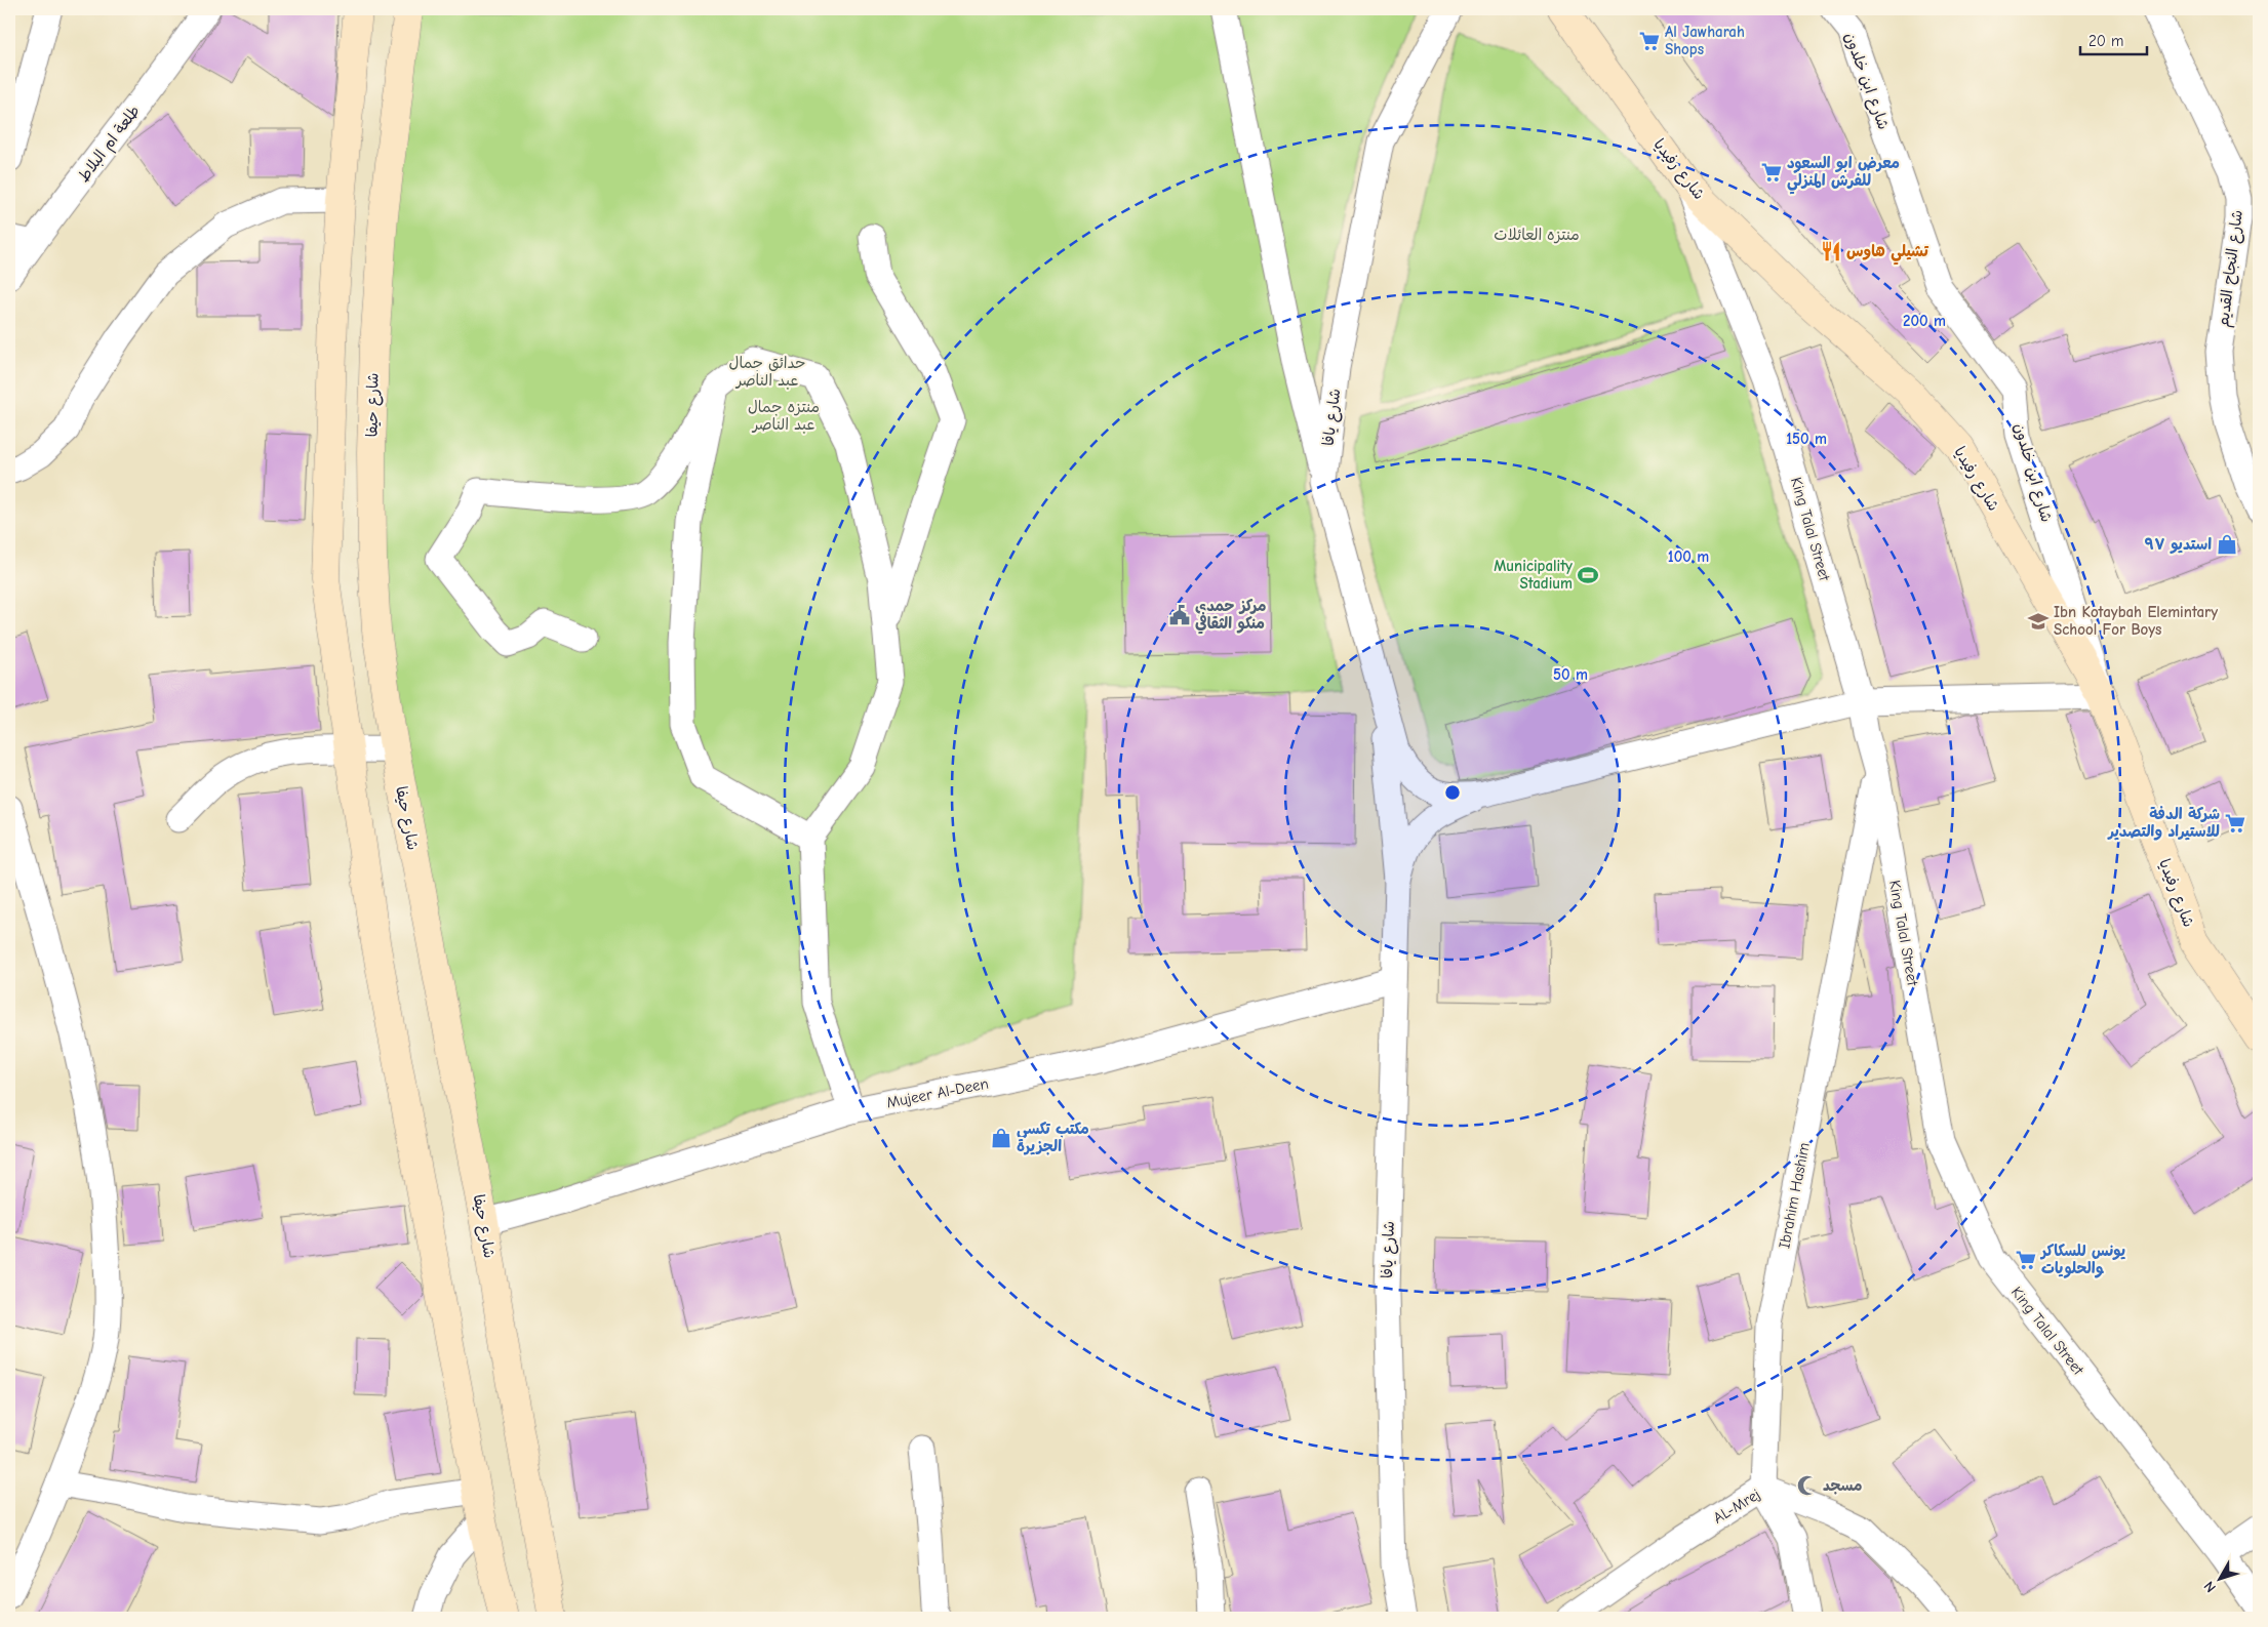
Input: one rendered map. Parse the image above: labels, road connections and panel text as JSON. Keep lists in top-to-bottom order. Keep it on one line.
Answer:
{"streets":{"main road":["شارع رفيديا","شارع حيفا"],"street":["شارع ابن خلدون","طلعة ام البلاط","شارع النجاح القديم","شارع يافا","King Talal Street","Mujeer Al-Deen","Ibrahim Hashim","AL-Mrej"]},"crossings":[["شارع ابن خلدون","شارع رفيديا"],["شارع رفيديا","King Talal Street"],["شارع حيفا","Mujeer Al-Deen"],["شارع يافا","Mujeer Al-Deen"],["King Talal Street","Ibrahim Hashim"],["Ibrahim Hashim","AL-Mrej"]],"parks":["منتزه العائلات","حدائق جمال عبد الناصر","منتزه جمال عبد الناصر"],"places":{"supermarket":["Al Jawharah Shops","معرض ابو السعود للفرش المنزلي","شركة الدفة للاستيراد والتصدير","يونس للسكاكر والحلويات"],"restaurant":["تشيلي هاوس"],"shop":["استديو ٩٧","مكتب تكسي الجزيرة"],"sports":["Municipality Stadium"],"public building":["مركز حمدي منكو الثقافي"],"school or university":["Ibn Kotaybah Elemintary School For Boys"],"mosque":["مسجد"]},"scale_bar":"20 m","north":"bottom left","rings":["200 m","150 m","100 m","50 m"]}
